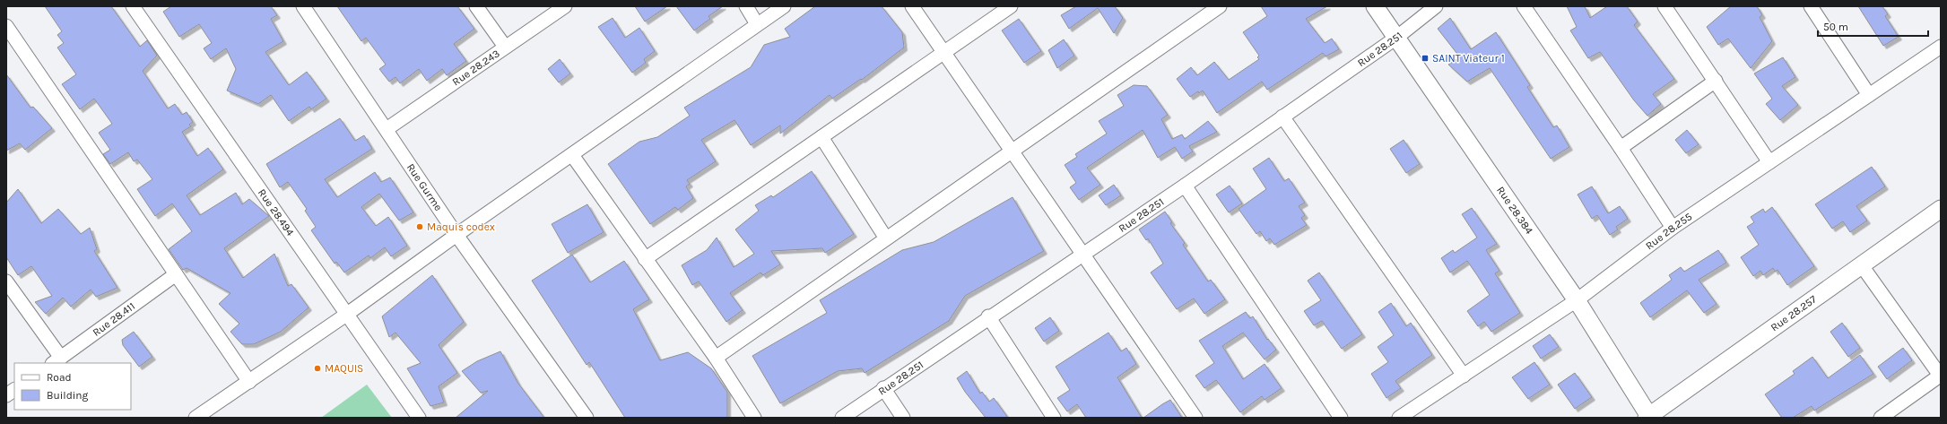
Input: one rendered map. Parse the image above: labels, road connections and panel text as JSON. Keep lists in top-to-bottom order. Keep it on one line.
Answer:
{"streets":{"street":["Rue 28.251","Rue 28.243","Rue Gurme","Rue 28.384","Rue 28.494","Rue 28.255","Rue 28.257","Rue 28.411"]},"crossings":[["Rue 28.251","Rue 28.384"],["Rue 28.243","Rue Gurme"],["Rue 28.384","Rue 28.255"],["Rue 28.384","Rue 28.257"]],"places":{"transit":["SAINT Viateur 1"],"other":["Maquis codex","MAQUIS"]},"legend":["Road","Building"],"scale_bar":"50 m"}
